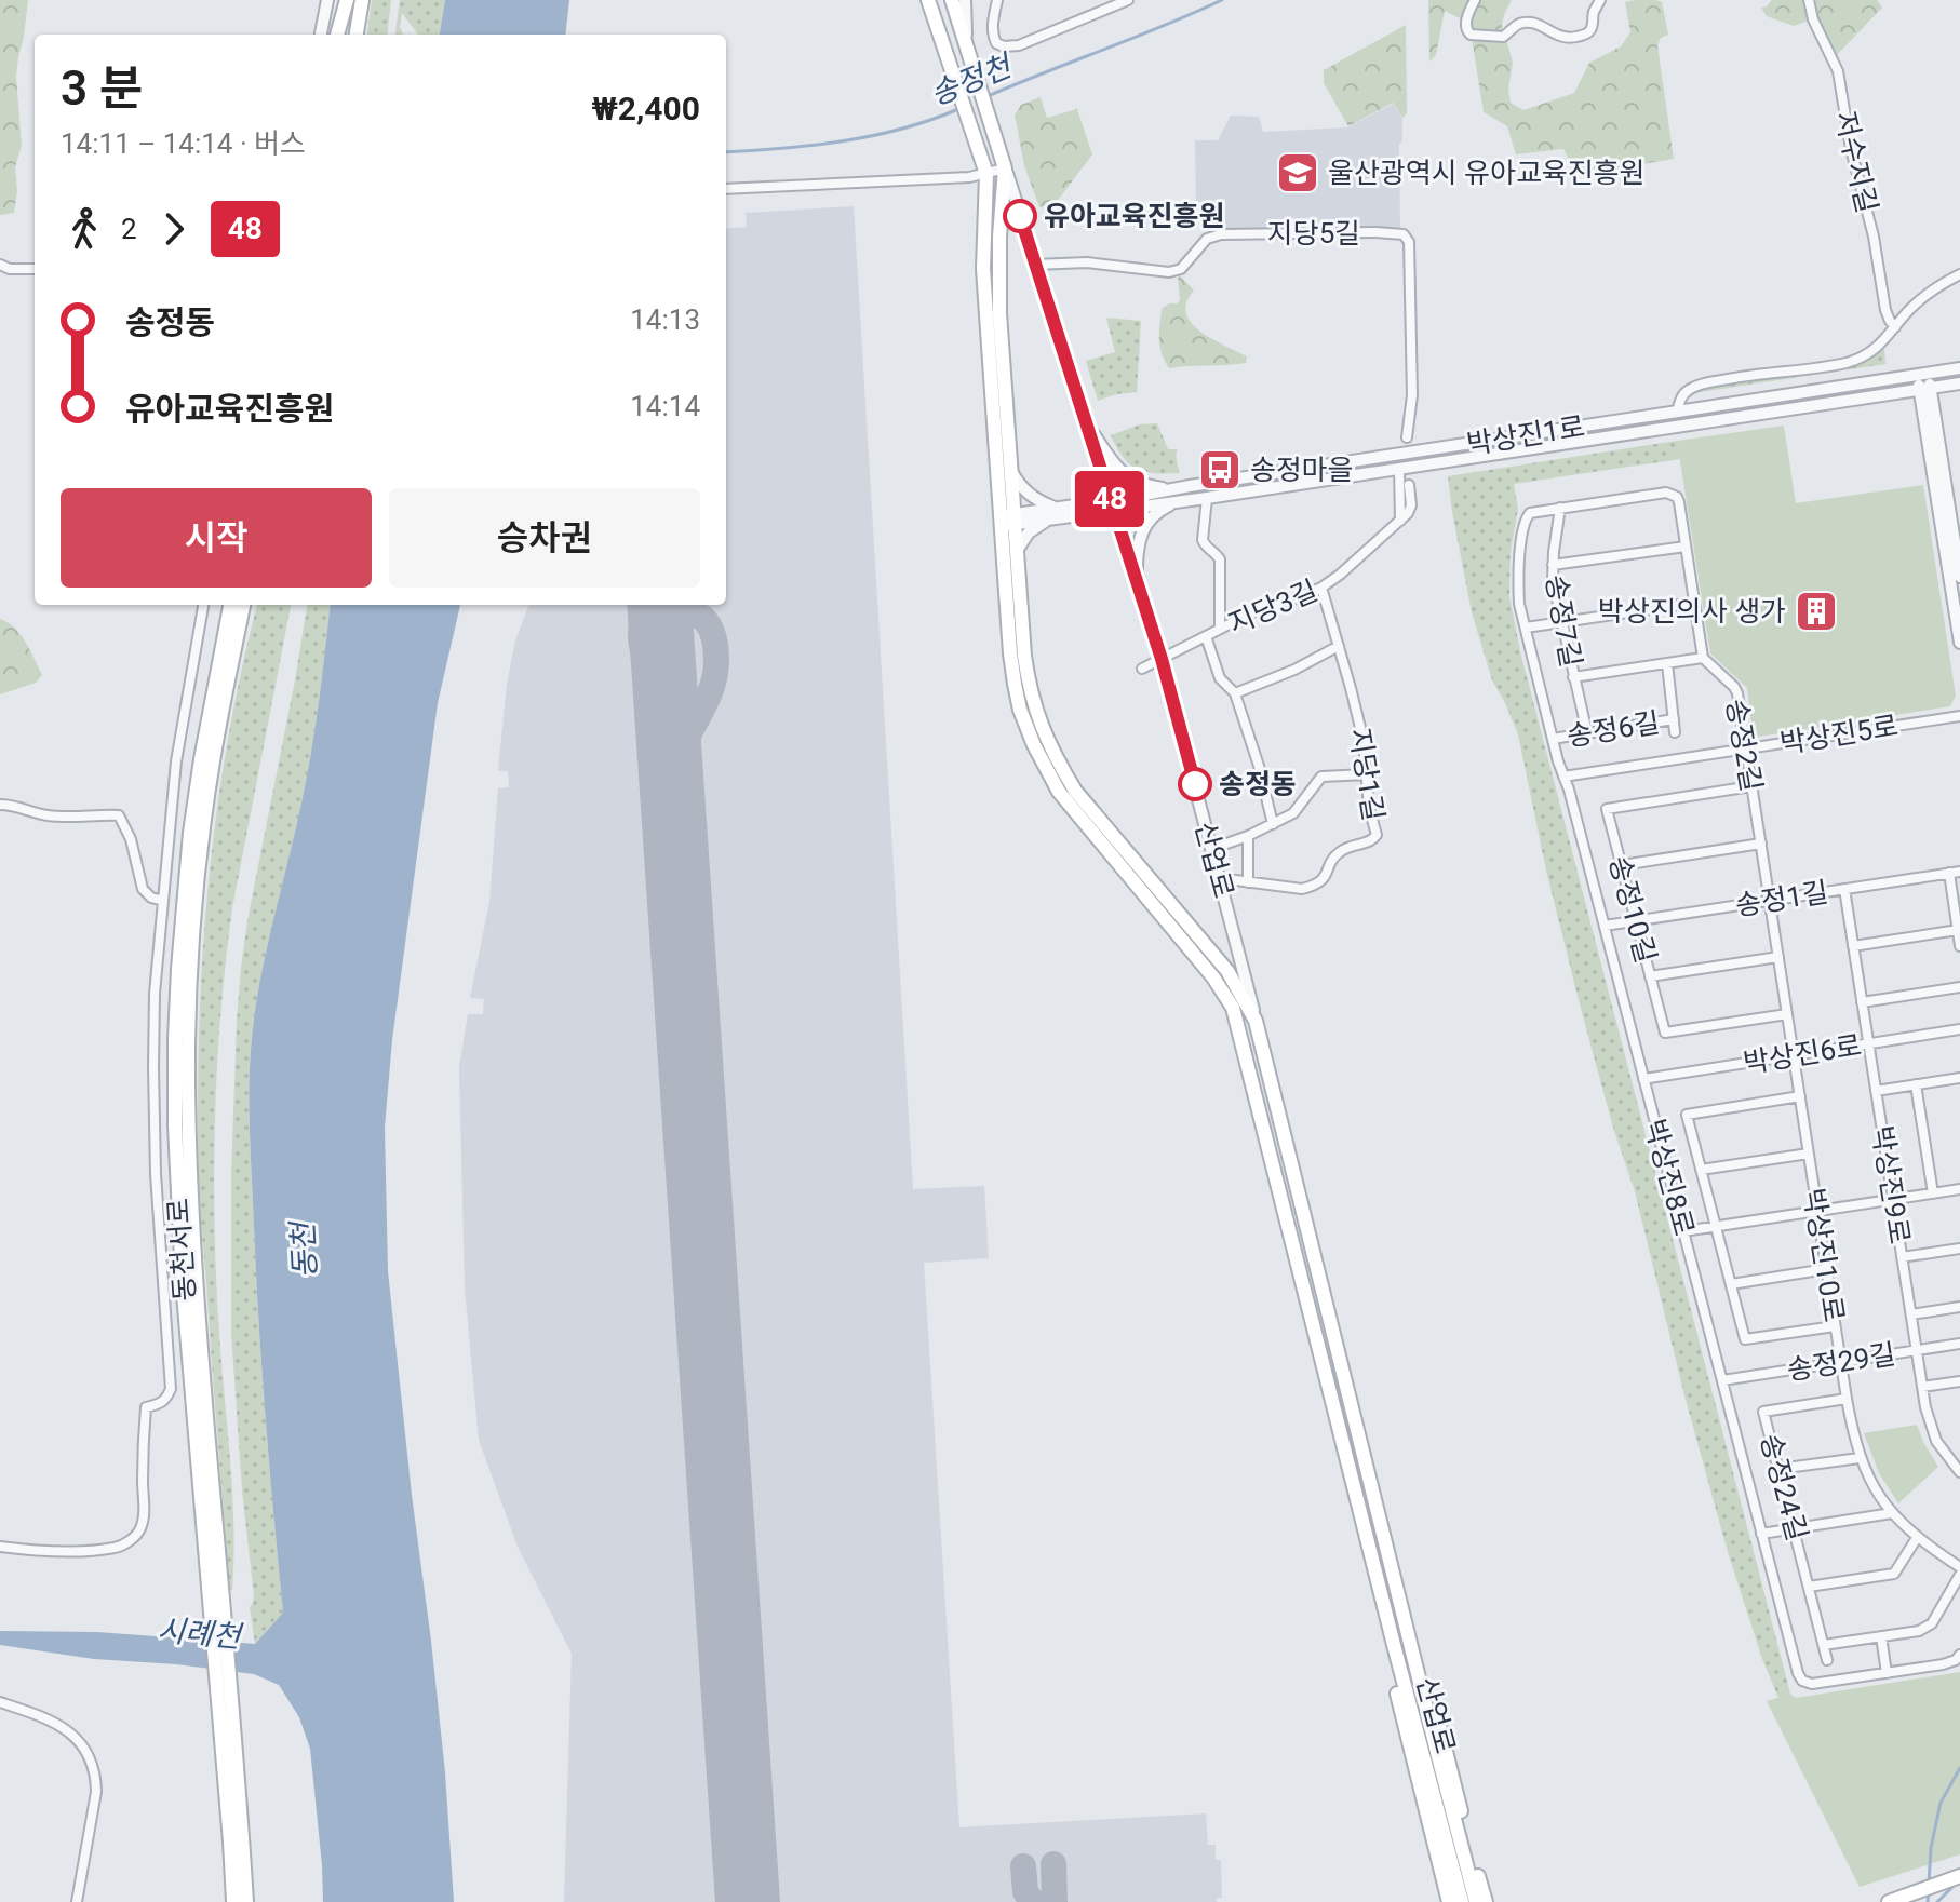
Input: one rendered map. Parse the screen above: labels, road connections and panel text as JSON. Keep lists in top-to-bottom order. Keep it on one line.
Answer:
{"streets":{"main road":["산업로","동천서로"],"street":["저수지길","지당5길","박상진1로","지당3길","송정7길","송정6길","박상진5로","송정2길","지당1길","송정1길","송정10길","박상진6로","박상진8로","박상진9로","박상진10로","송정29길","송정24길"]},"crossings":[["지당5길","산업로"],["박상진1로","산업로"],["지당3길","지당1길"],["지당3길","산업로"],["송정7길","송정6길"],["송정7길","박상진8로"],["송정6길","박상진8로"],["박상진5로","송정2길"],["박상진5로","박상진8로"],["송정2길","송정1길"],["송정2길","송정10길"],["송정2길","박상진10로"],["지당1길","산업로"],["송정1길","송정10길"],["송정1길","박상진8로"],["송정1길","박상진9로"],["송정1길","박상진10로"],["송정10길","박상진10로"],["박상진6로","박상진8로"],["박상진6로","박상진9로"],["박상진6로","박상진10로"],["박상진8로","송정29길"],["박상진9로","송정29길"],["박상진10로","송정29길"],["박상진10로","송정24길"]],"water":["송정천","동천","시례천"],"places":{"school or university":["울산광역시 유아교육진흥원"],"other":["유아교육진흥원","송정동"],"bus stop":["송정마을"],"building":["박상진의사 생가"]},"lines":["bus line 48"],"page":{"on_map":"48","heading":["3 분","14:11 – 14:14 · 버스","₩2,400"],"legs":["2","48"],"list":[{"name":"송정동","value":"14:13"},{"name":"유아교육진흥원","value":"14:14"}],"buttons":["시작","승차권"]}}
